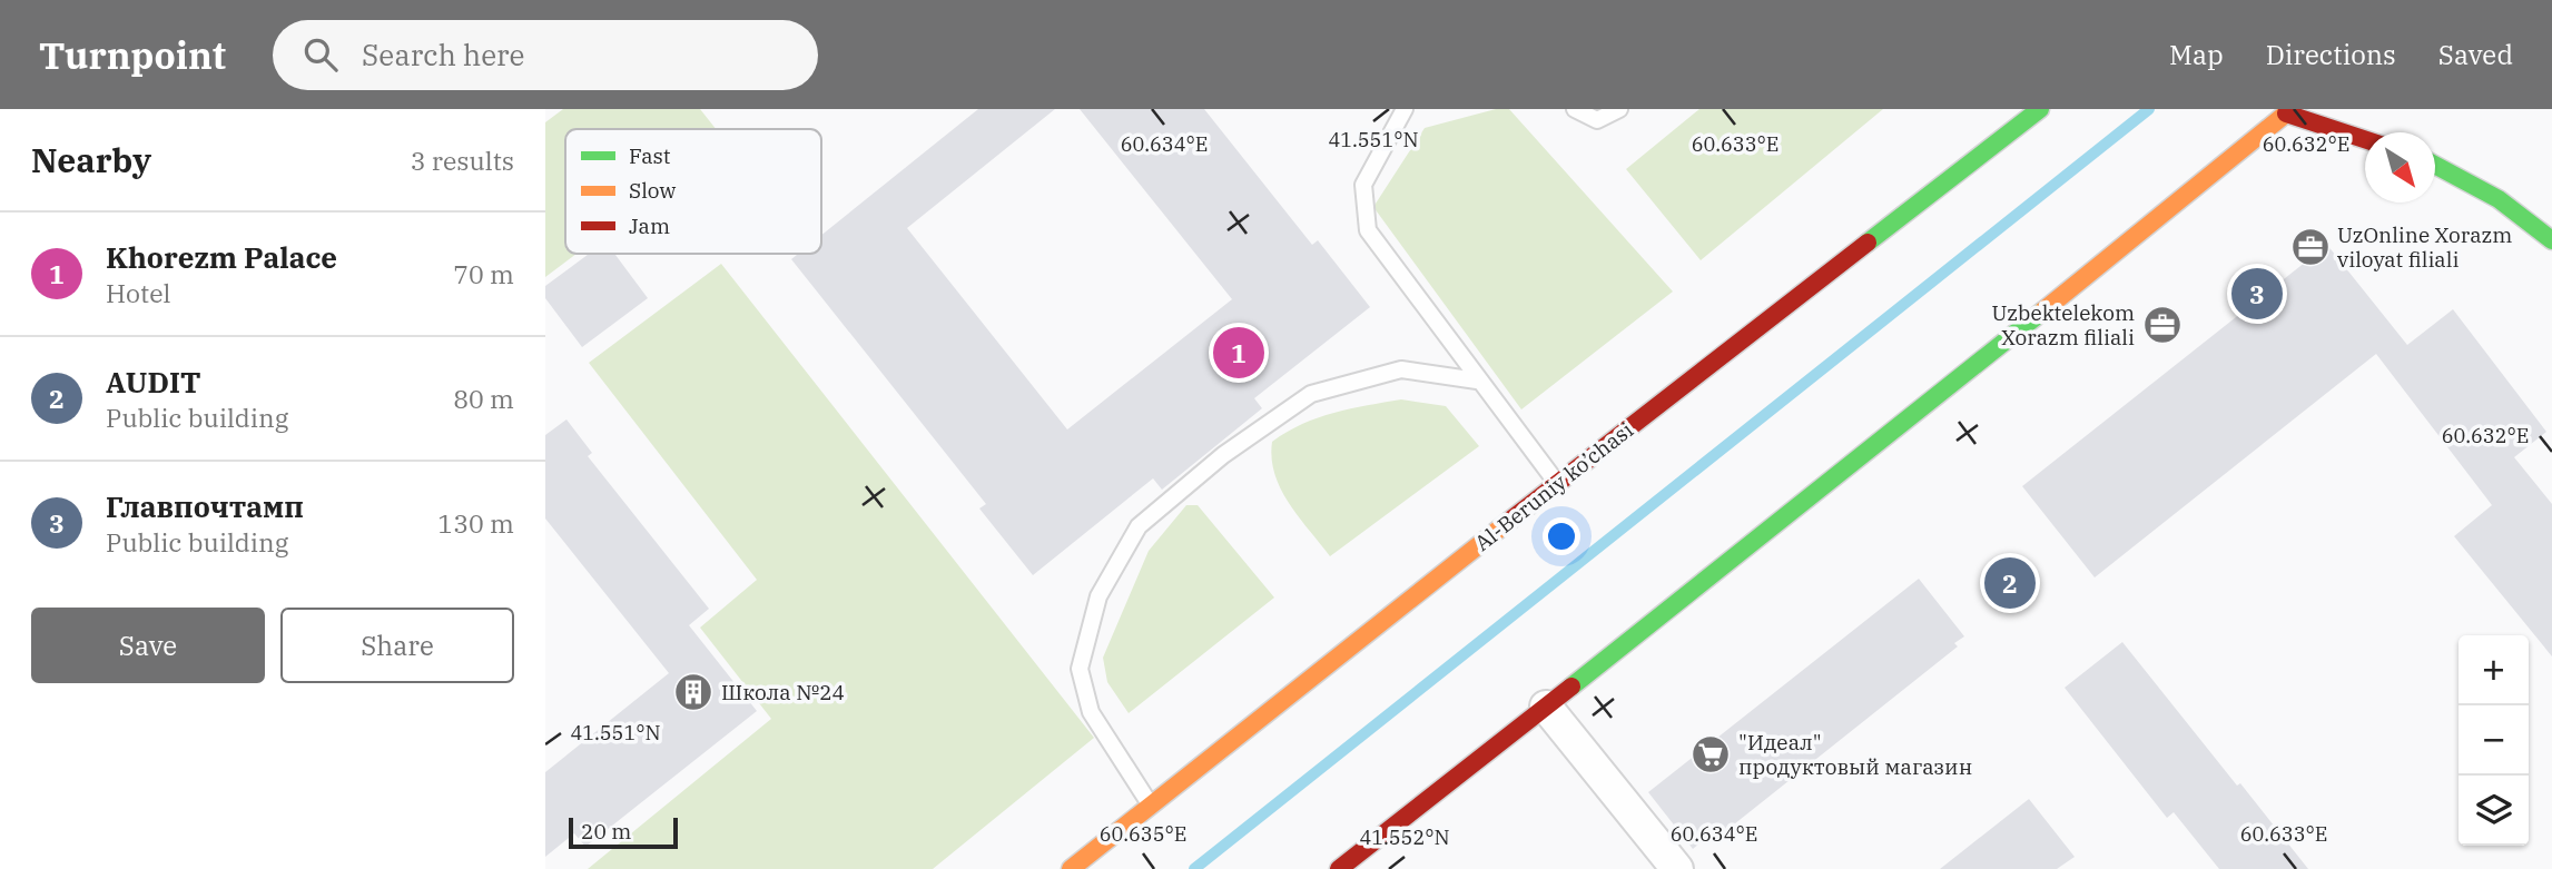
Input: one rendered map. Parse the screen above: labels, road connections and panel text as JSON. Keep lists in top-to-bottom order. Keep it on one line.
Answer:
{"streets":{"main road":["Al-Beruniy ko’chasi"]},"places":{"office":["UzOnline Xorazm viloyat filiali","Uzbektelekom Xorazm filiali"],"building":["Школа №24"],"supermarket":["\"Идеал\" продуктовый магазин"]},"legend":["Fast","Slow","Jam"],"scale_bar":"20 m","north":"bottom right","page":{"header":"Turnpoint","search":"Search here","nav":["Map","Directions","Saved"],"heading":["Nearby","3 results"],"list":[{"mark":"1","name":"Khorezm Palace","note":"Hotel","value":"70 m"},{"mark":"2","name":"AUDIT","note":"Public building","value":"80 m"},{"mark":"3","name":"Главпочтамп","note":"Public building","value":"130 m"}],"pins":["3","1","2"],"buttons":["Save","Share"],"map_buttons":["+","−"],"scale":"20 m"},"coordinates":["41.551°N","60.634°E","60.633°E","60.632°E","60.635°E","41.552°N"]}
